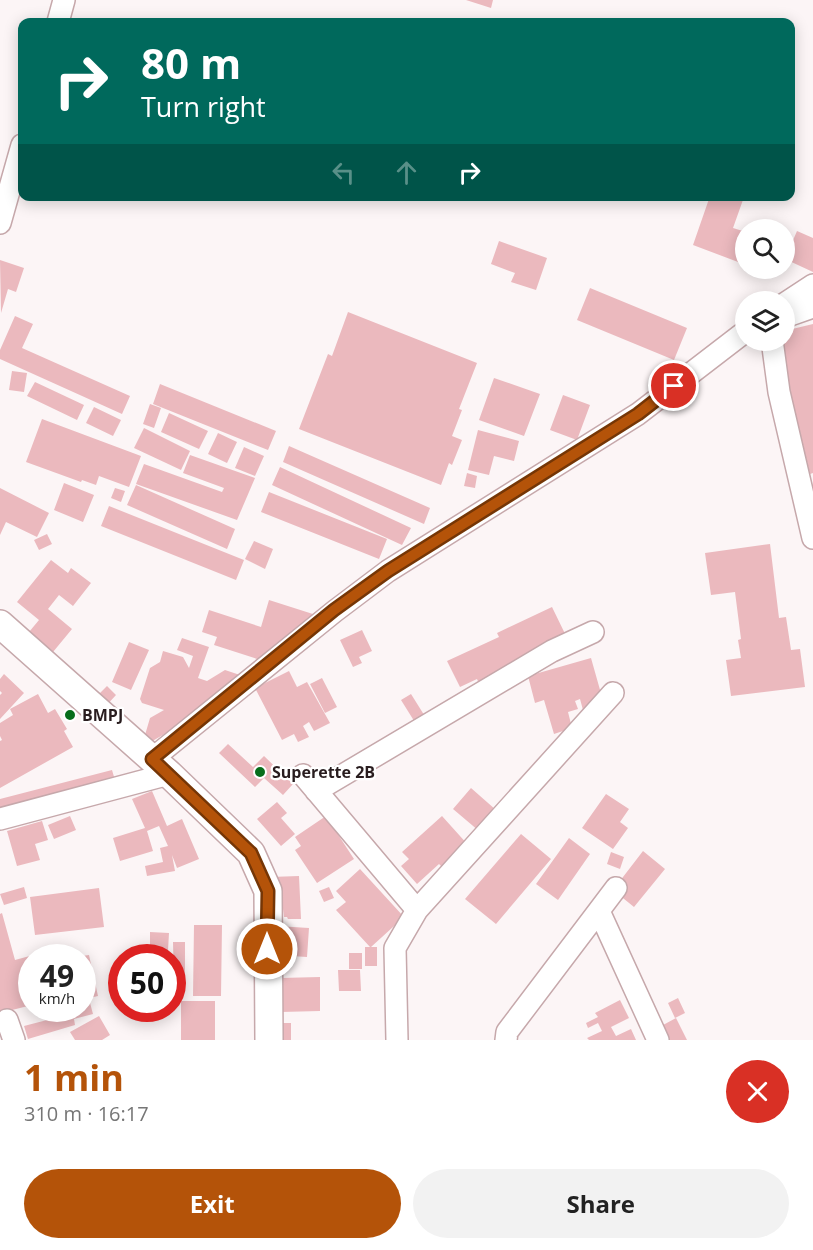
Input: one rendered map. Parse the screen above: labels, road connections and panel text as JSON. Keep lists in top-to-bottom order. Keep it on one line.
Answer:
{"places":["BMPJ","Superette 2B"],"page":{"turn":["80 m","Turn right"],"speed":"49 km/h","limit":"50","heading":["1 min","310 m · 16:17"],"buttons":["Exit","Share"]}}
